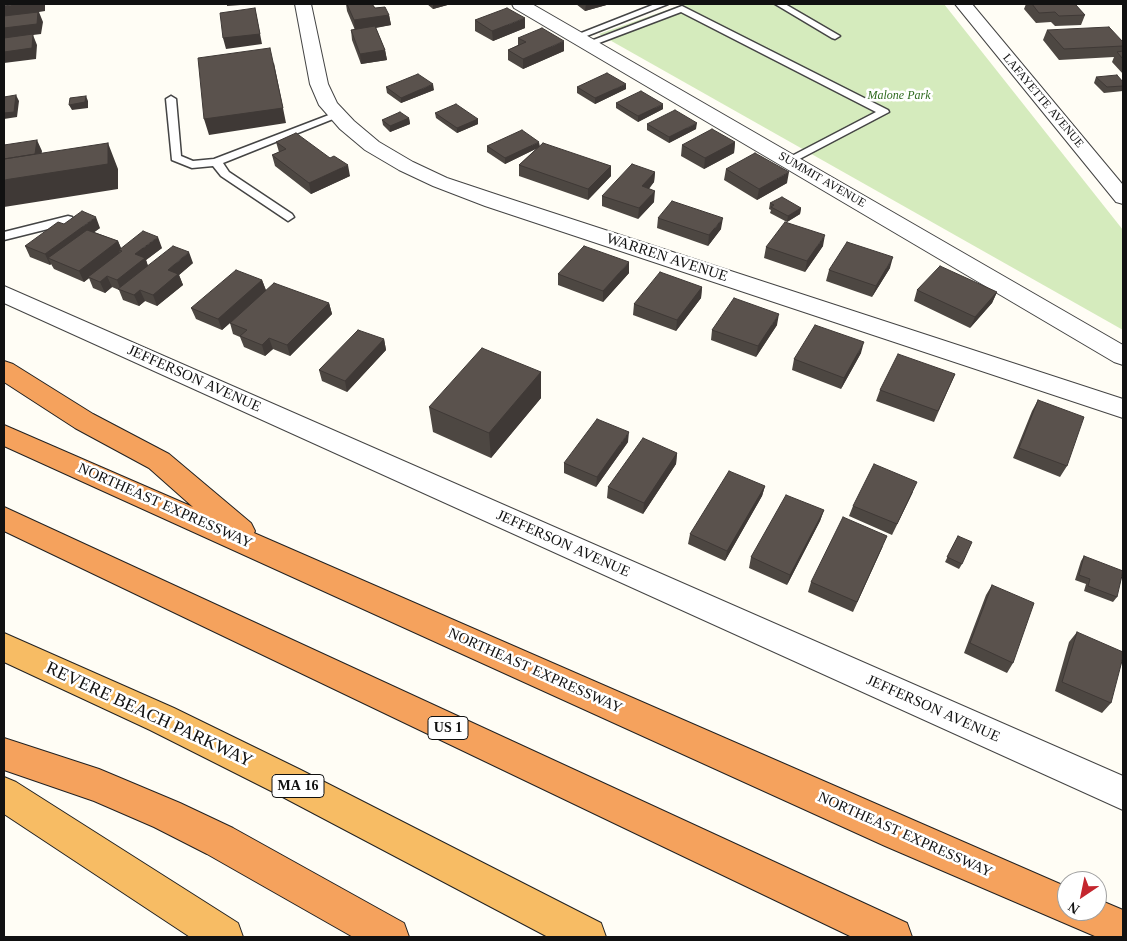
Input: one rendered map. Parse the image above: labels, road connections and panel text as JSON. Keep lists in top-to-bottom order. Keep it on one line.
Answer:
{"streets":{"highway":["NORTHEAST EXPRESSWAY","REVERE BEACH PARKWAY","US 1","MA 16"],"street":["LAFAYETTE AVENUE","SUMMIT AVENUE","WARREN AVENUE","JEFFERSON AVENUE"]},"parks":["Malone Park"],"north":"bottom left"}
